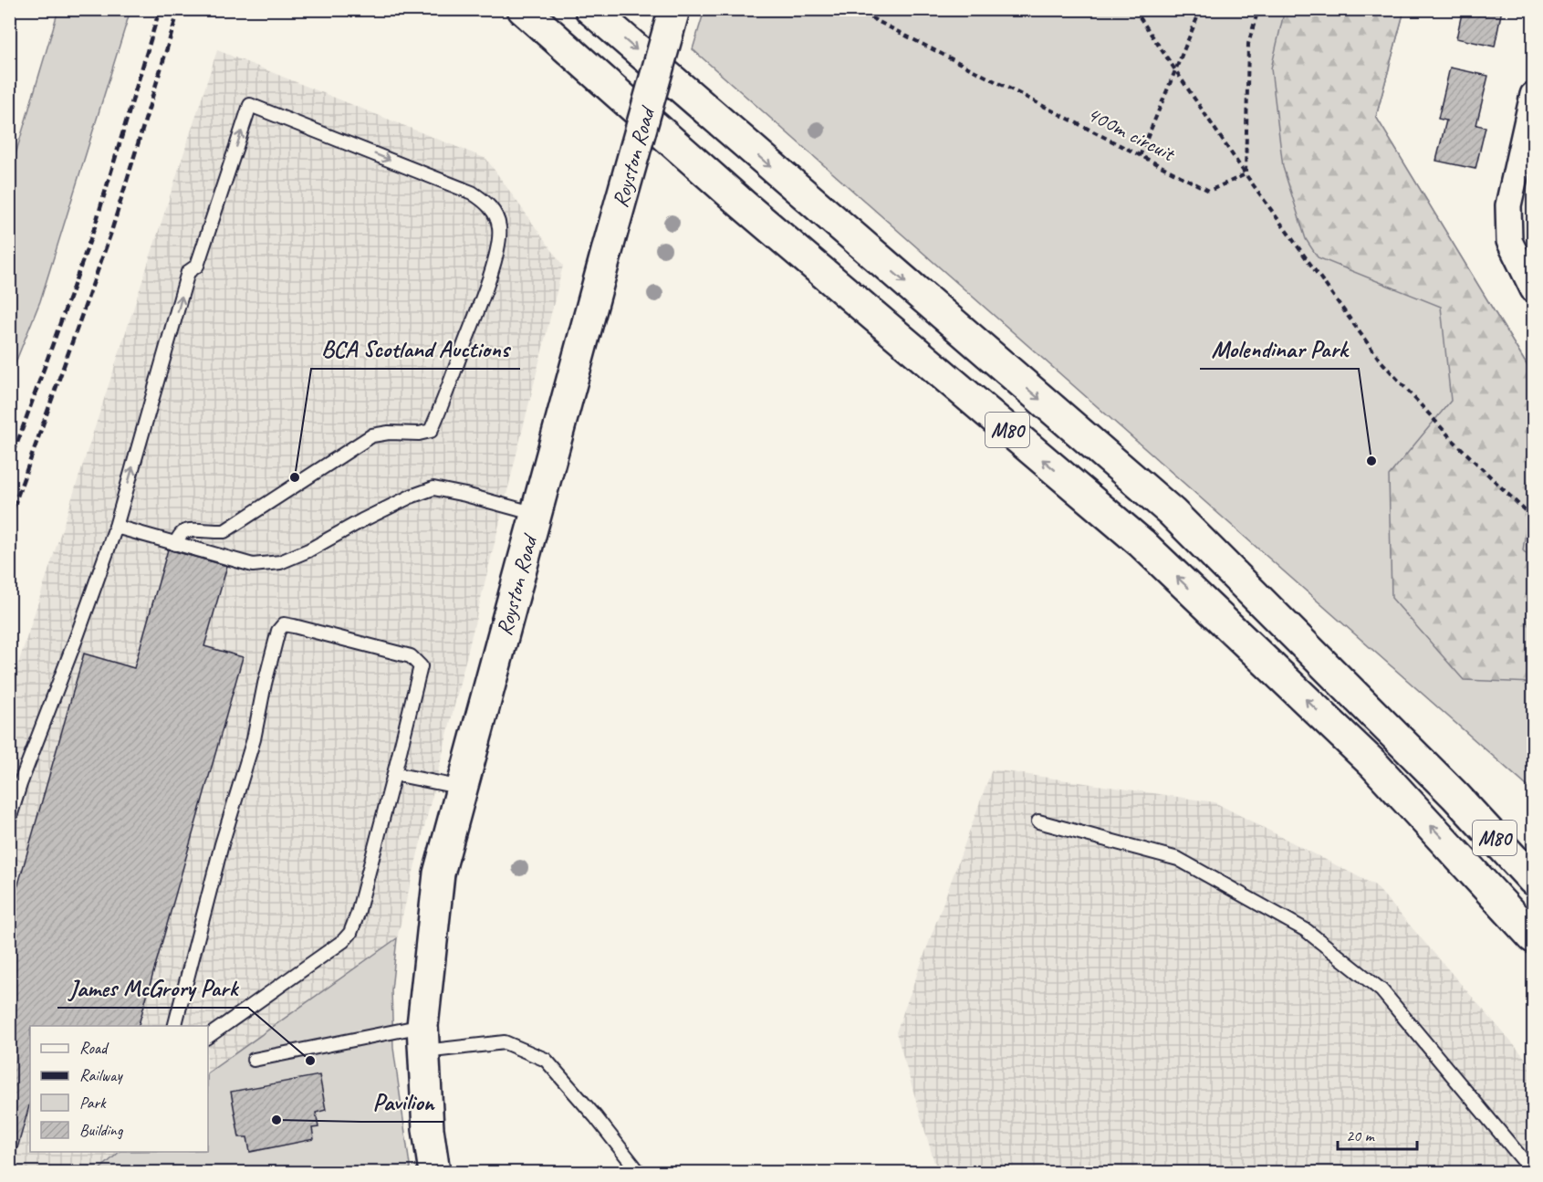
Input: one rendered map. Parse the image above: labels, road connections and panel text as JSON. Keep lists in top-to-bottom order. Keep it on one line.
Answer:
{"streets":{"main road":["Royston Road","M80"],"path":["400m circuit"]},"places":["Molendinar Park","BCA Scotland Auctions","James McGrory Park","Pavilion"],"legend":["Road","Railway","Park","Building"],"scale_bar":"20 m"}
